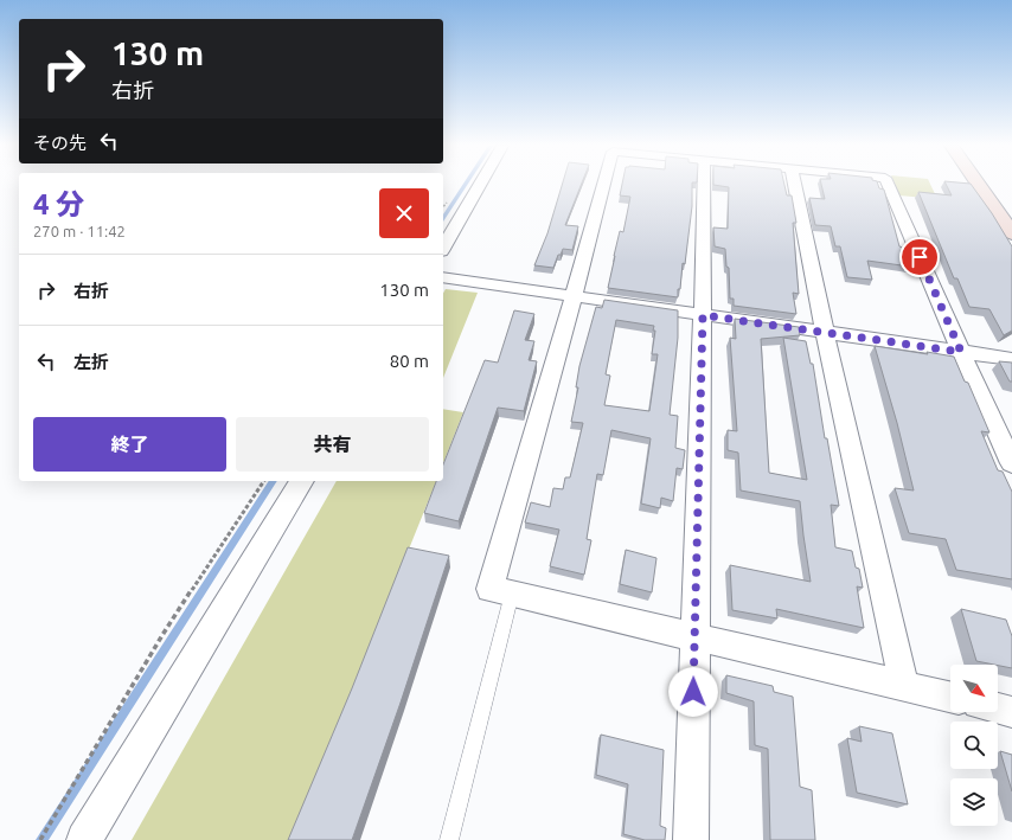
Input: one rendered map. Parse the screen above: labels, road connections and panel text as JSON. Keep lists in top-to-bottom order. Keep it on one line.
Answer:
{"north":"bottom right","page":{"turn":["130 m","右折"],"then":"その先","heading":["4 分","270 m · 11:42"],"list":[{"name":"右折","value":"130 m"},{"name":"左折","value":"80 m"}],"buttons":["終了","共有"]}}
